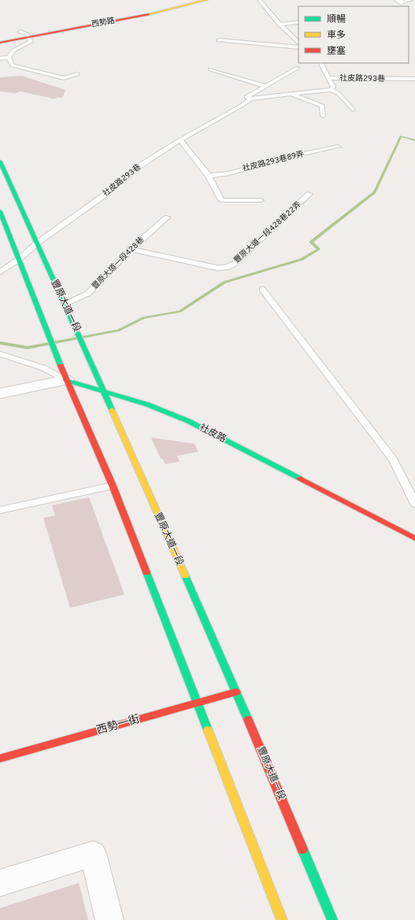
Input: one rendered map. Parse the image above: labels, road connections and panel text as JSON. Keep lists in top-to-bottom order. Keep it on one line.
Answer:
{"streets":{"street":["西勢路","豐原大道一段","社皮路","西勢一街"],"lane":["社皮路293巷","社皮路293巷89弄","豐原大道一段428巷22弄","豐原大道一段428巷"]},"crossings":[["社皮路293巷","豐原大道一段"],["豐原大道一段428巷22弄","豐原大道一段428巷"],["豐原大道一段428巷","豐原大道一段"],["豐原大道一段","社皮路"],["豐原大道一段","西勢一街"]],"legend":["順暢","車多","壅塞"]}
